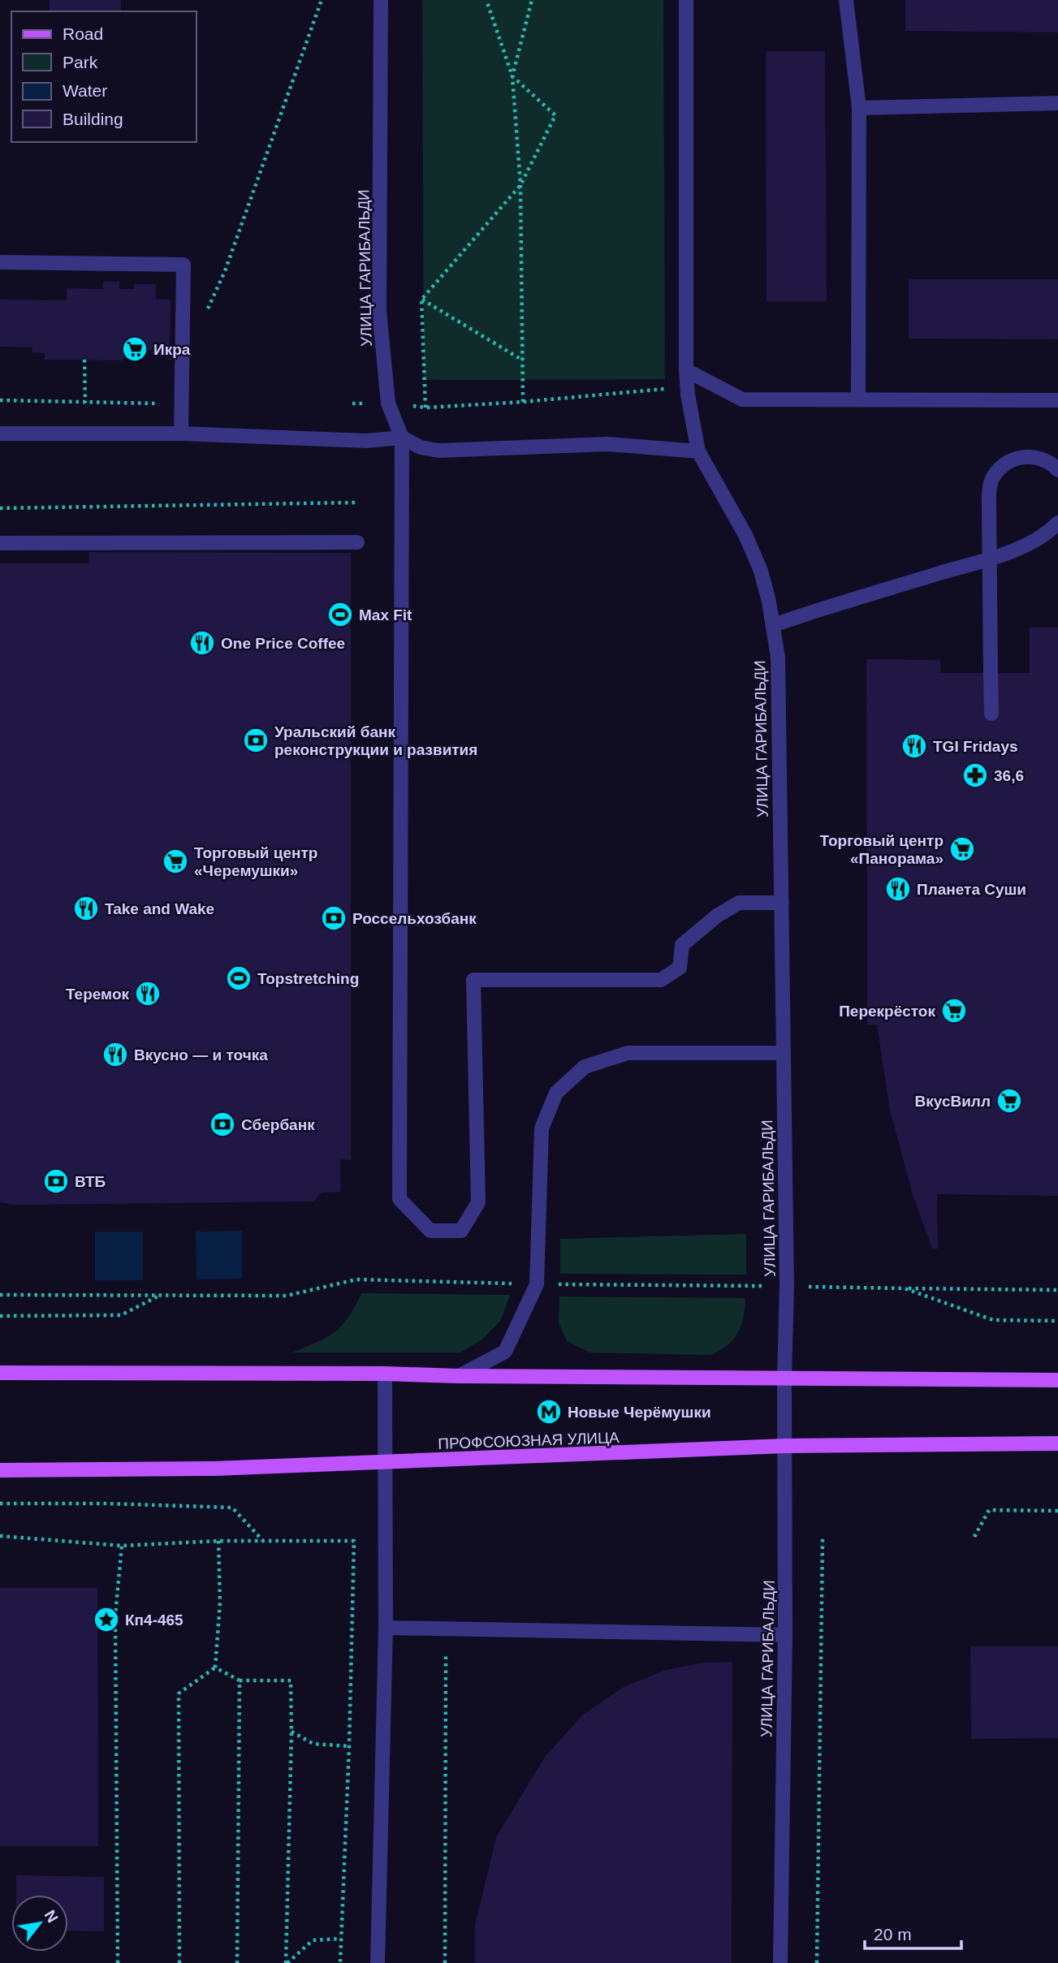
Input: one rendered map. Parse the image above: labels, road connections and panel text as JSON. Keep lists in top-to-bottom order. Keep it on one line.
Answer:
{"streets":{"main road":["ПРОФСОЮЗНАЯ УЛИЦА"],"street":["УЛИЦА ГАРИБАЛЬДИ"]},"crossings":[["УЛИЦА ГАРИБАЛЬДИ","ПРОФСОЮЗНАЯ УЛИЦА"]],"places":{"supermarket":["Икра","Торговый центр «Панорама»","Торговый центр «Черемушки»","Перекрёсток","ВкусВилл"],"sports":["Max Fit","Topstretching"],"restaurant":["One Price Coffee","TGI Fridays","Планета Суши","Take and Wake","Теремок","Вкусно — и точка"],"bank":["Уральский банк реконструкции и развития","Россельхозбанк","Сбербанк","ВТБ"],"pharmacy":["36,6"],"metro station":["Новые Черёмушки"],"place":["Кп4-465"]},"legend":["Road","Park","Water","Building"],"scale_bar":"20 m","north":"top right"}
